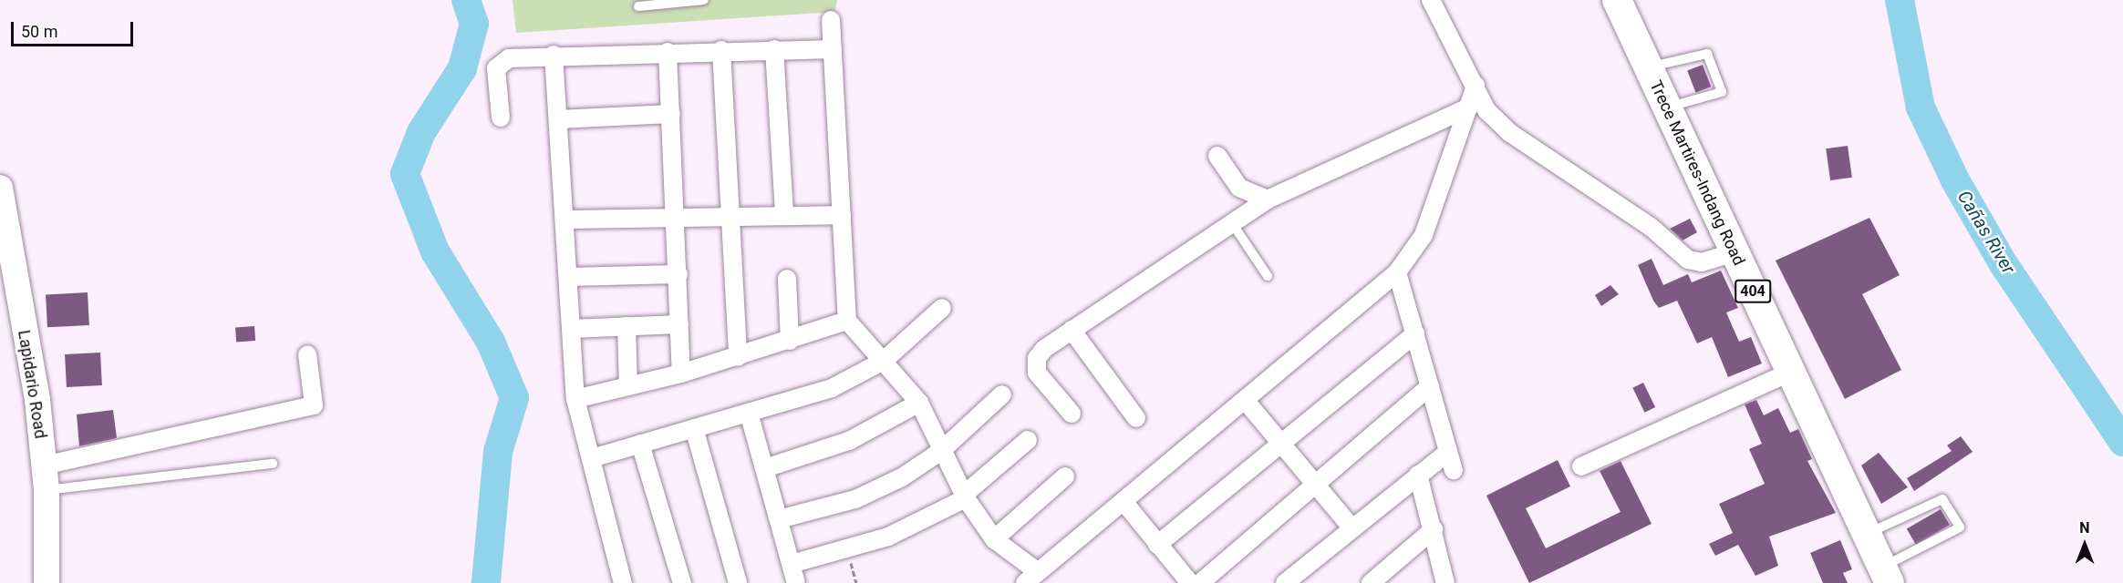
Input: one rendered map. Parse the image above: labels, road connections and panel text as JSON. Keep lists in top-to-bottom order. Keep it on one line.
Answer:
{"streets":{"main road":["Trece Martires-Indang Road","404"],"street":["Lapidario Road"]},"water":["Cañas River"],"scale_bar":"50 m","north":"top"}
